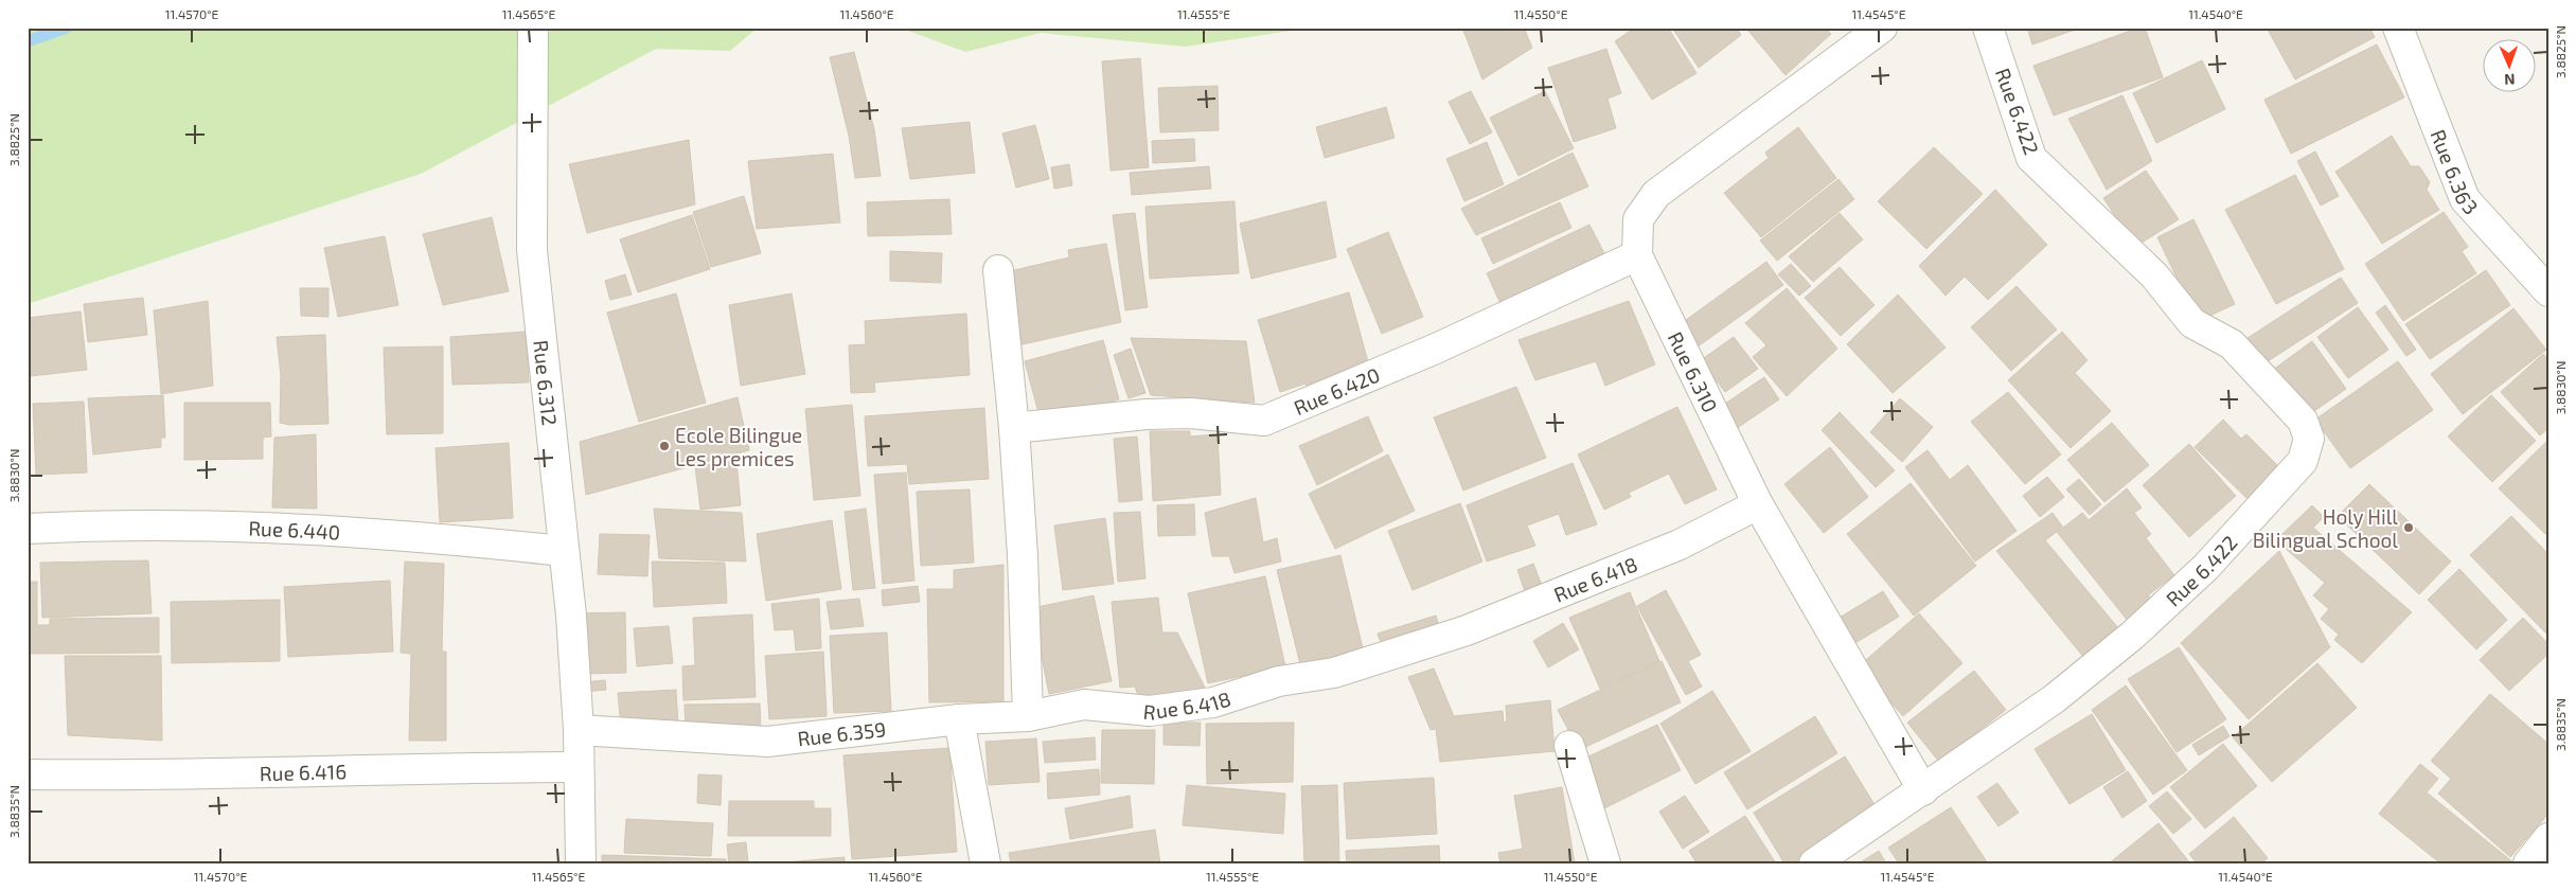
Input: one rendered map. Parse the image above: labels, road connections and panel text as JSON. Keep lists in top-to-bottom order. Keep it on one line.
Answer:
{"streets":{"street":["Rue 6.422","Rue 6.363","Rue 6.310","Rue 6.312","Rue 6.420","Rue 6.440","Rue 6.418","Rue 6.359","Rue 6.416"]},"crossings":[["Rue 6.422","Rue 6.310"],["Rue 6.310","Rue 6.420"],["Rue 6.310","Rue 6.418"],["Rue 6.312","Rue 6.440"],["Rue 6.312","Rue 6.359"],["Rue 6.312","Rue 6.416"],["Rue 6.418","Rue 6.359"]],"places":["Ecole Bilingue Les premices","Holy Hill Bilingual School"],"north":"bottom","coordinates":["11.4570°E","11.4565°E","11.4560°E","11.4555°E","11.4550°E","11.4545°E","11.4540°E","3.8825°N","3.8830°N","3.8835°N"]}
